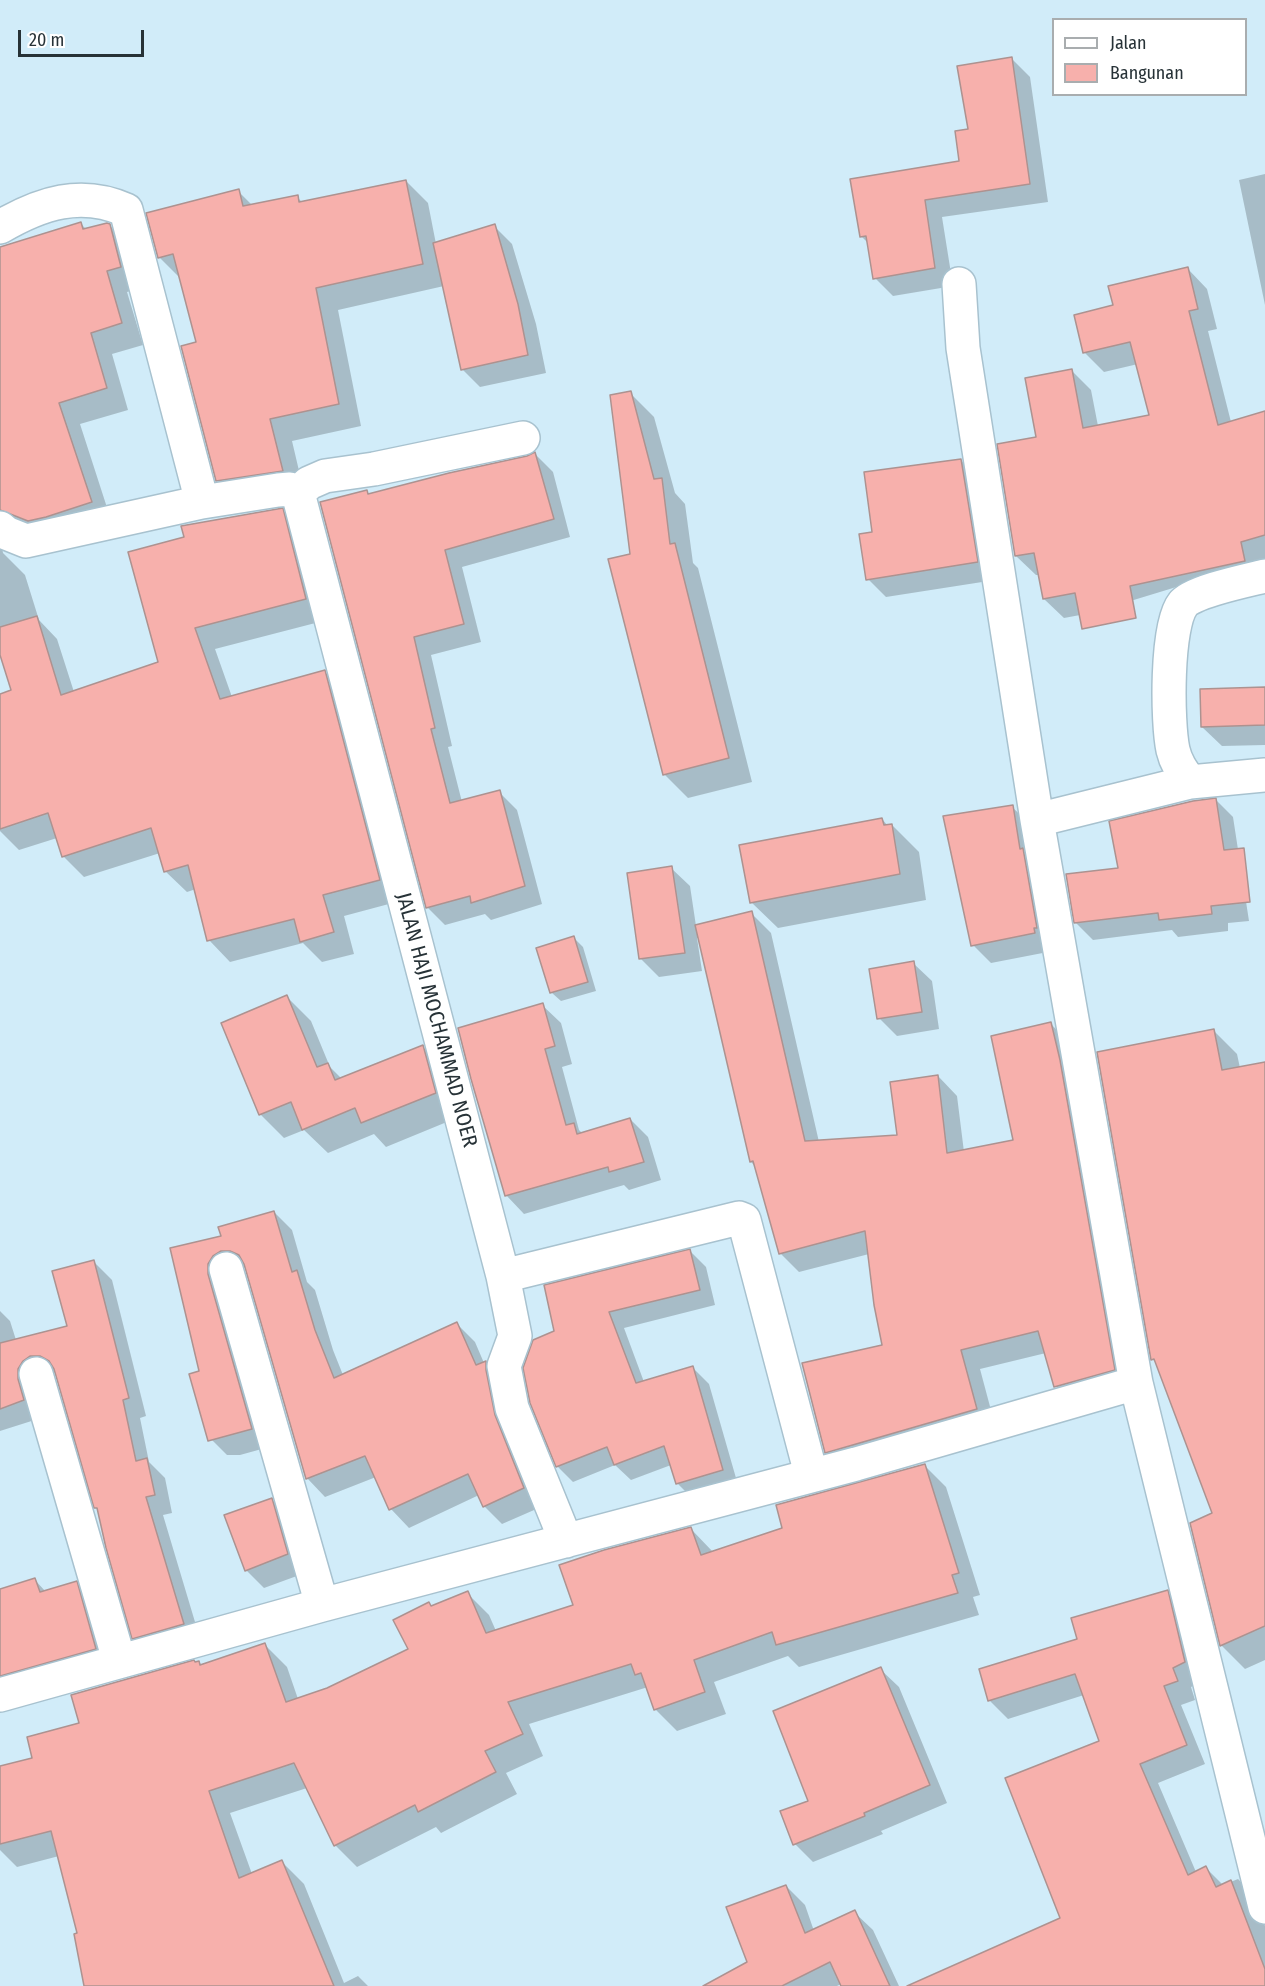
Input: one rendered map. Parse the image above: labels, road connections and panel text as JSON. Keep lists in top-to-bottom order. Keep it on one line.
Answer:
{"streets":{"street":["JALAN HAJI MOCHAMMAD NOER"]},"legend":["Jalan","Bangunan"],"scale_bar":"20 m"}
